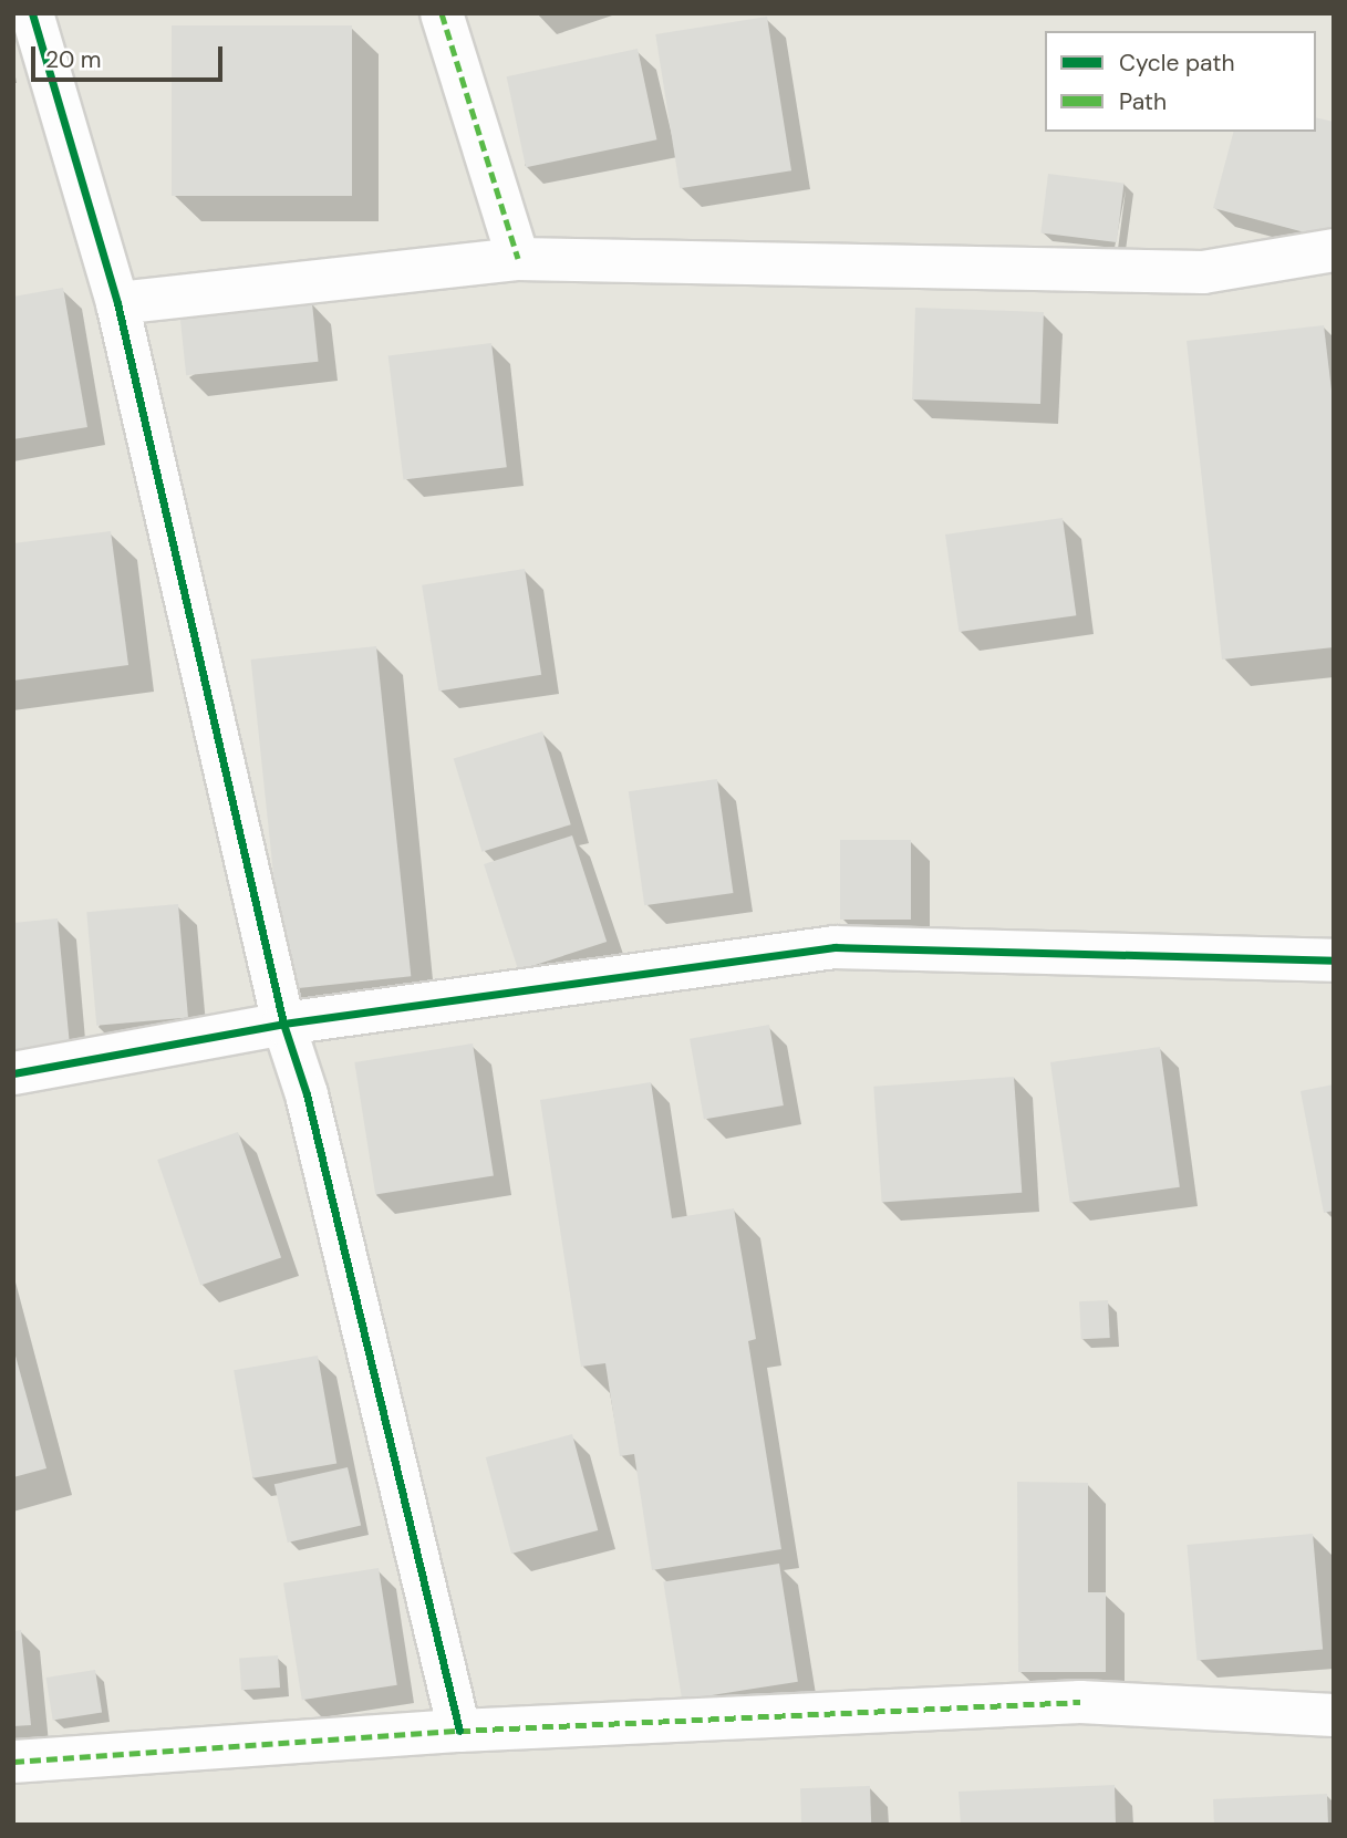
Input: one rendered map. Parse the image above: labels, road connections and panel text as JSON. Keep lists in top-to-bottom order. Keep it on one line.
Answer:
{"legend":["Cycle path","Path"],"scale_bar":"20 m"}
